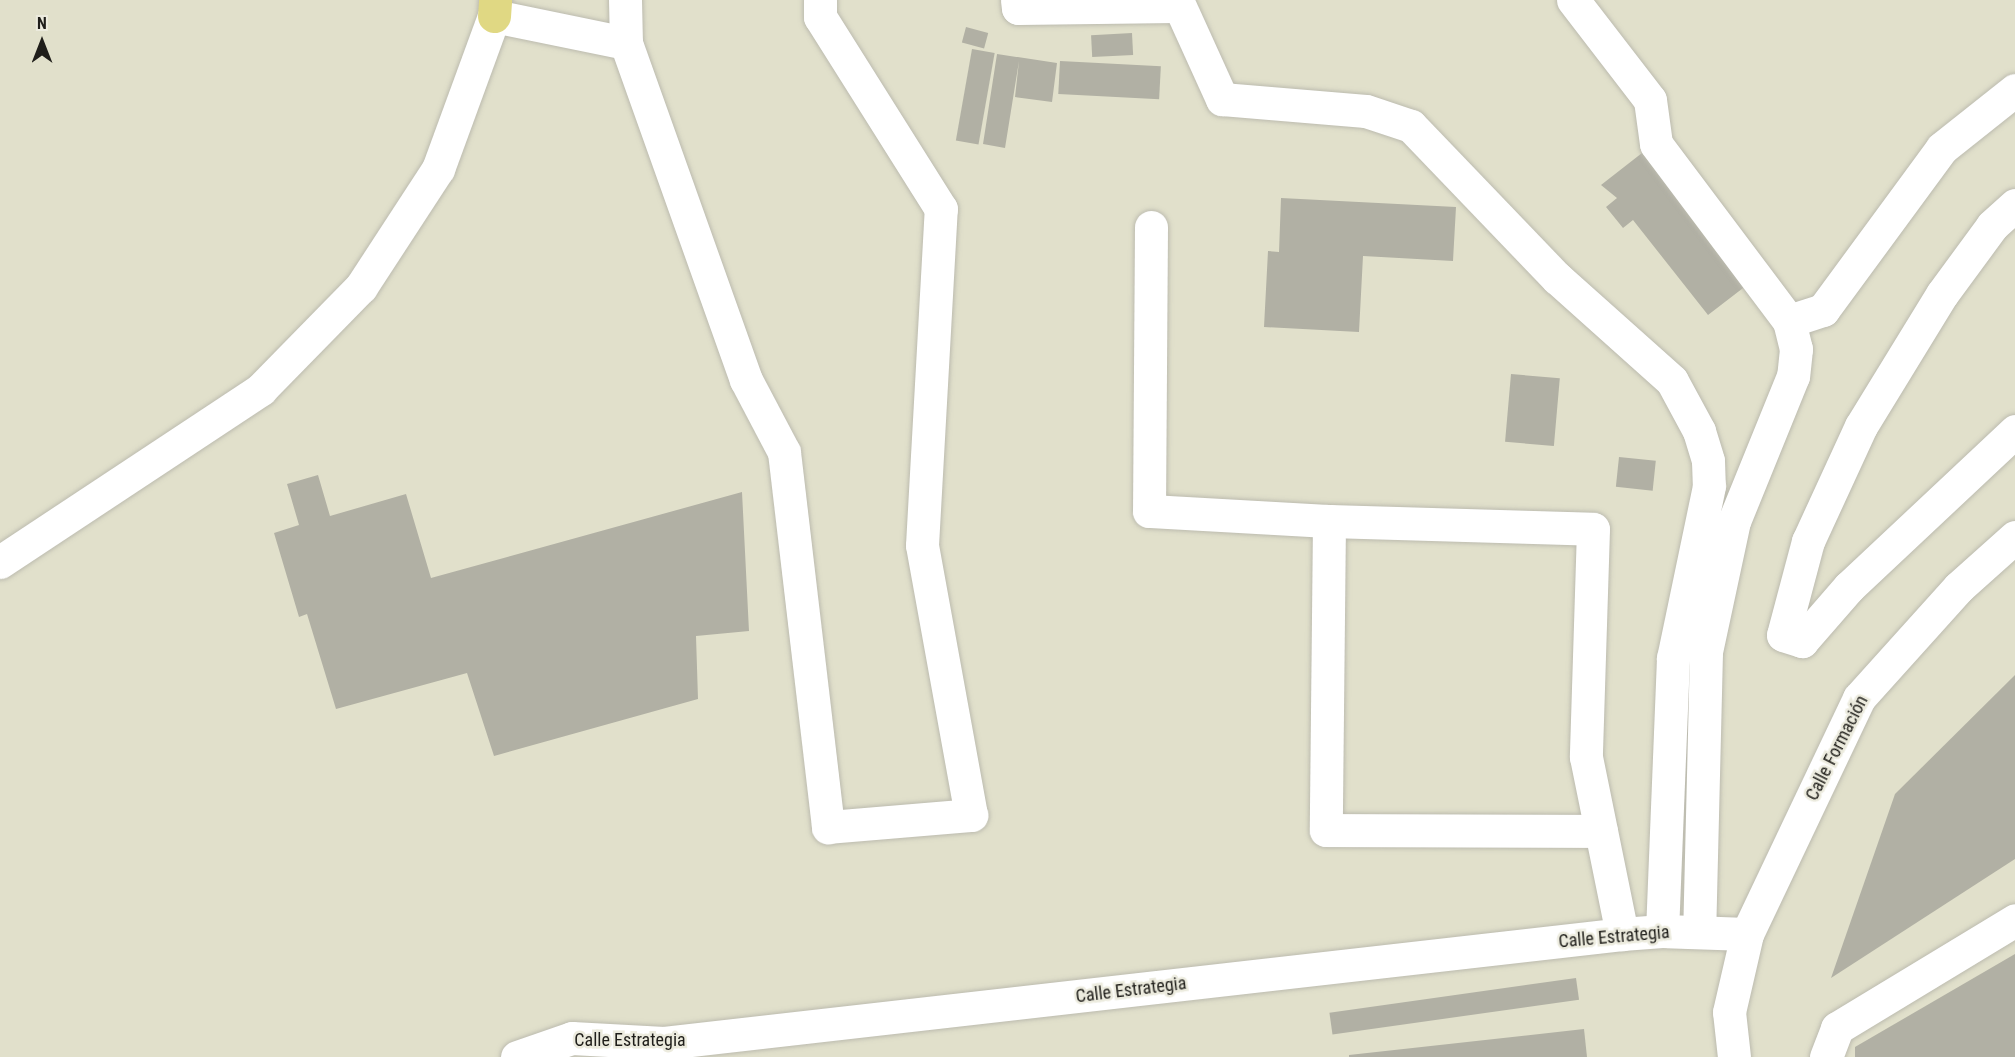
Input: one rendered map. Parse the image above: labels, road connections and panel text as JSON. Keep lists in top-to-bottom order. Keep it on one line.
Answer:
{"streets":{"street":["Calle Formación","Calle Estrategia"]},"crossings":[["Calle Formación","Calle Estrategia"]],"north":"top"}
